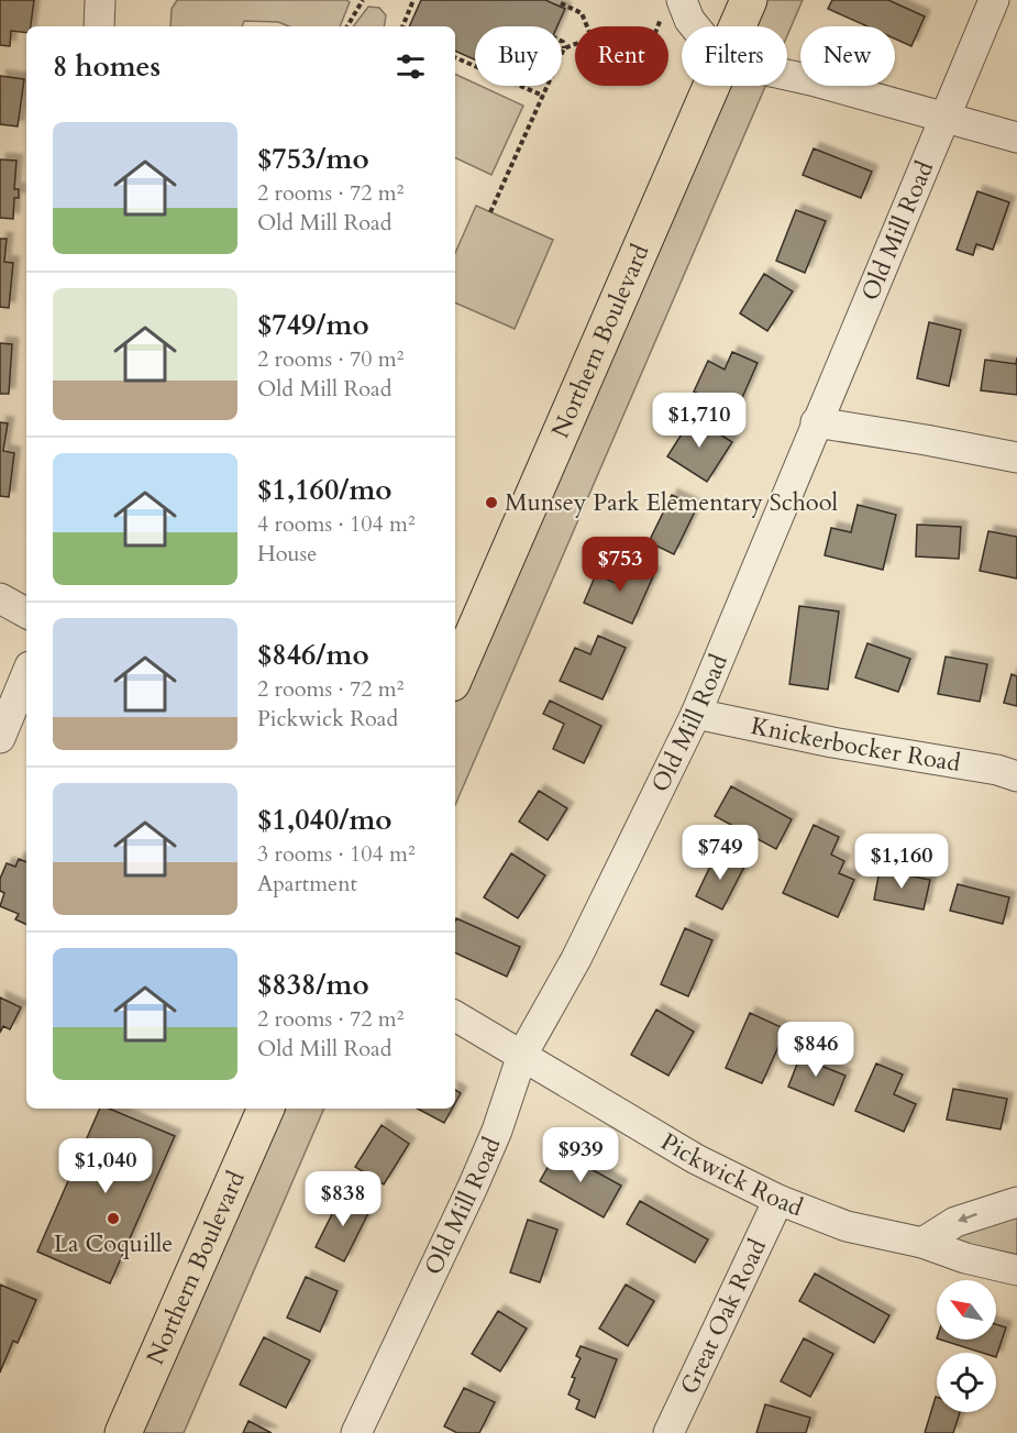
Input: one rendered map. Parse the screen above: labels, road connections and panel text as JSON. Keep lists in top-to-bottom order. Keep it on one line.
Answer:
{"streets":{"main road":["Northern Boulevard"],"street":["Old Mill Road","Knickerbocker Road","Pickwick Road","Great Oak Road"]},"crossings":[["Old Mill Road","Knickerbocker Road"],["Old Mill Road","Pickwick Road"],["Pickwick Road","Great Oak Road"]],"places":["Munsey Park Elementary School","La Coquille"],"north":"top left","page":{"chip":["Buy","Rent","Filters","New"],"heading":"8 homes","list":[{"name":"$753/mo","note":"2 rooms · 72 m² · Old Mill Road"},{"name":"$749/mo","note":"2 rooms · 70 m² · Old Mill Road"},{"name":"$1,160/mo","note":"4 rooms · 104 m² · House"},{"name":"$846/mo","note":"2 rooms · 72 m² · Pickwick Road"},{"name":"$1,040/mo","note":"3 rooms · 104 m² · Apartment"},{"name":"$838/mo","note":"2 rooms · 72 m² · Old Mill Road"}],"price":["$1,710","$753","$749","$1,160","$846","$939","$1,040","$838"]}}
